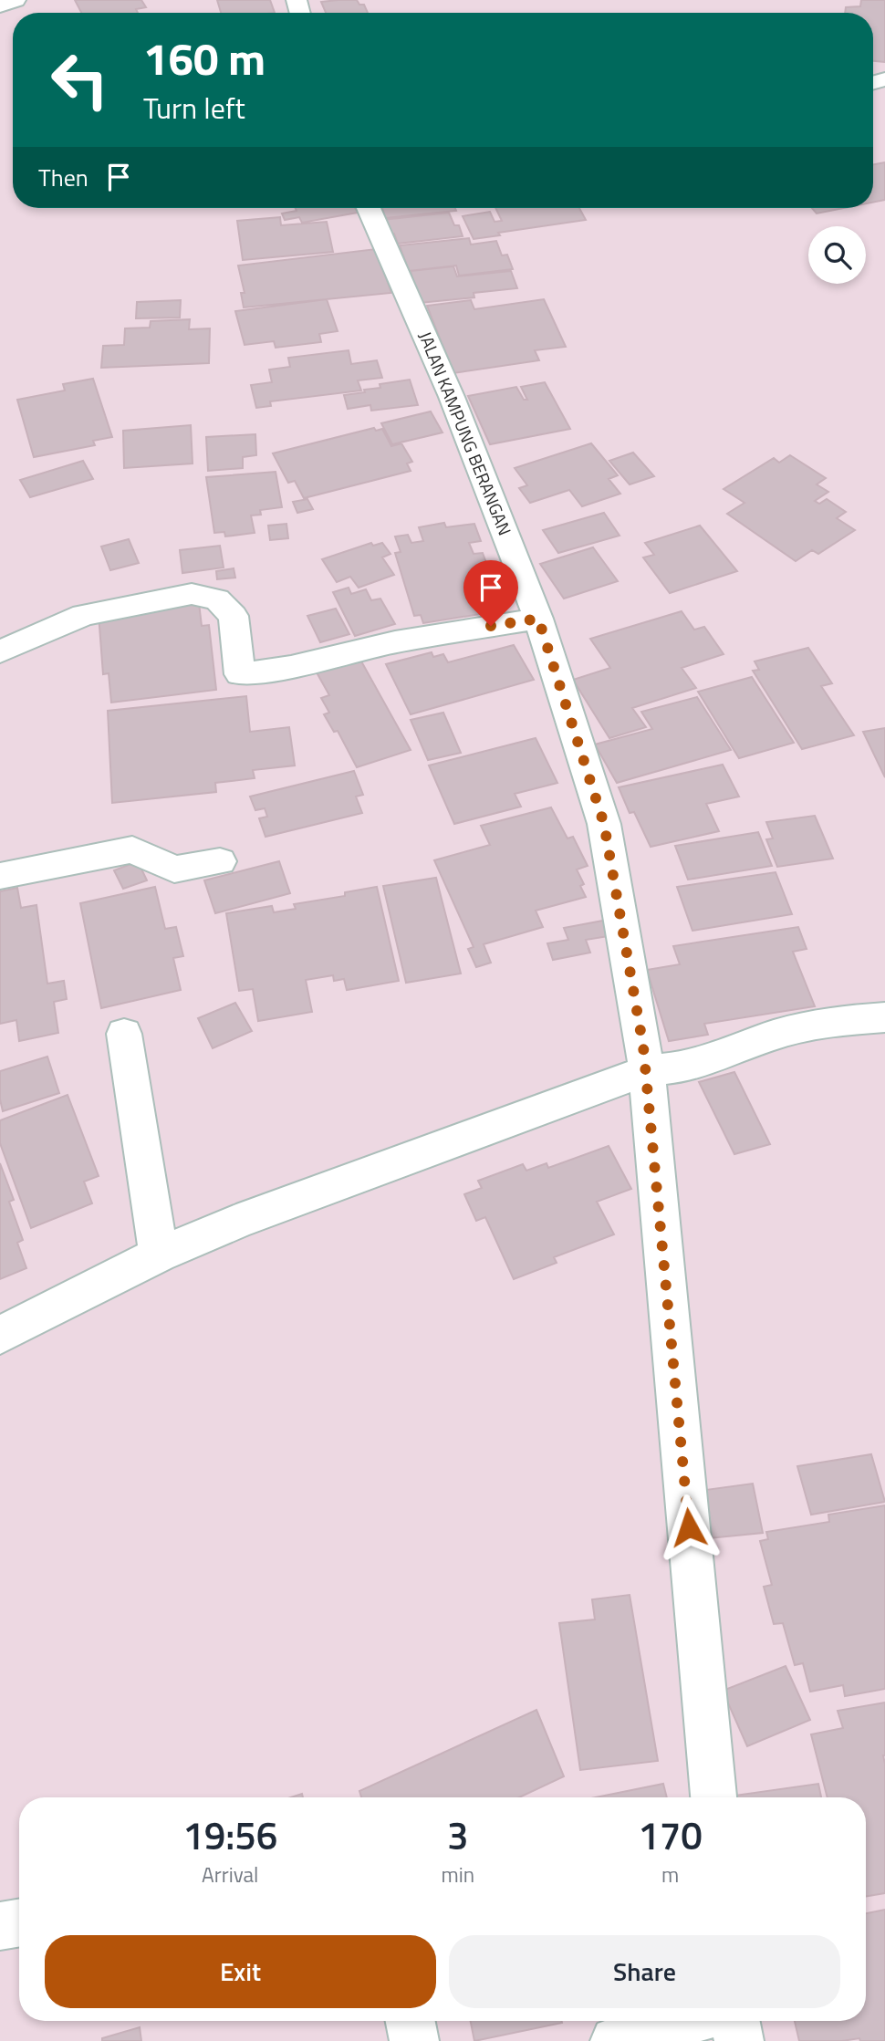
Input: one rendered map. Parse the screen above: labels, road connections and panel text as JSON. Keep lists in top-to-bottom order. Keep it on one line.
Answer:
{"streets":{"street":["JALAN KAMPUNG BERANGAN"]},"page":{"turn":["160 m","Turn left"],"then":"Then","eta":["19:56","Arrival","3","min","170","m"],"buttons":["Exit","Share"]}}
